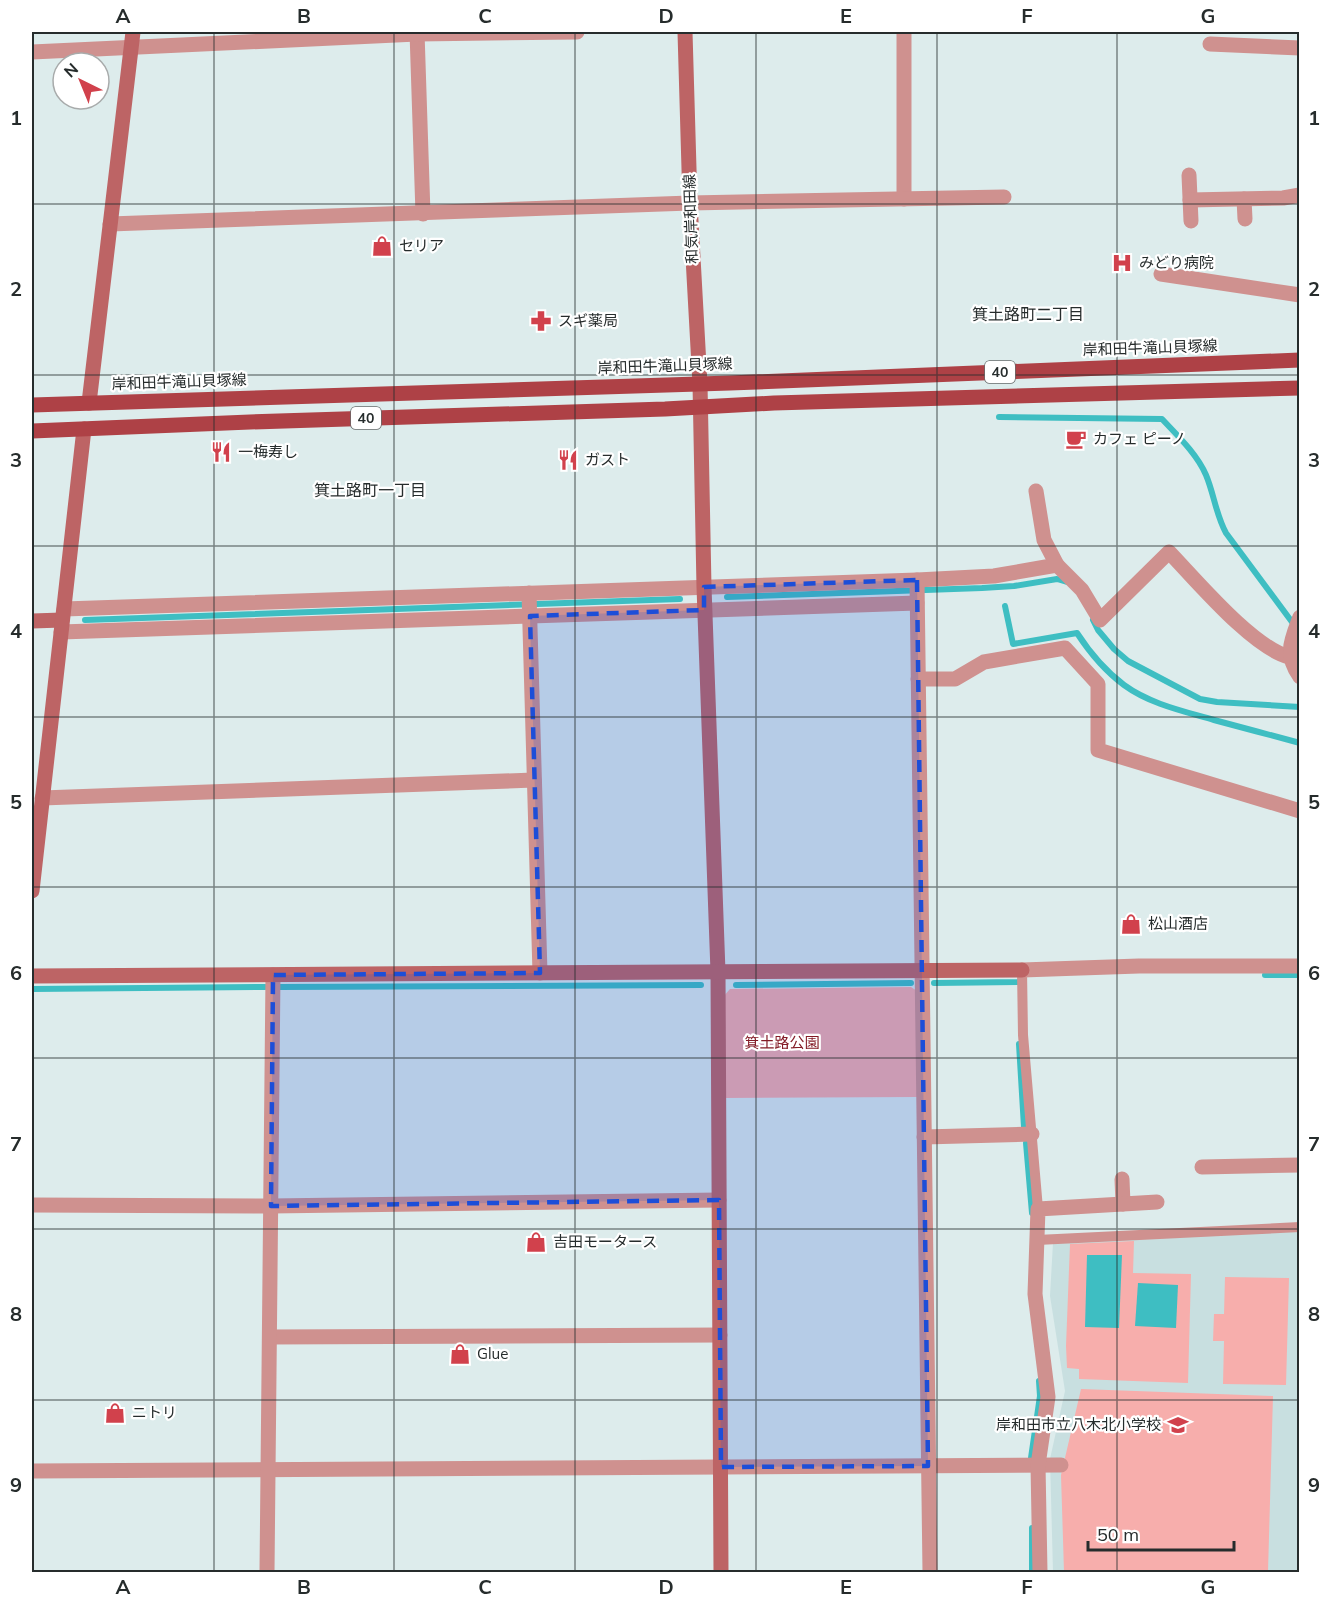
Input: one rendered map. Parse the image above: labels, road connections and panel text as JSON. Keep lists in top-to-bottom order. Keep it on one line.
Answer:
{"streets":{"main road":["岸和田牛滝山貝塚線","40"],"street":["和気岸和田線"]},"crossings":[["和気岸和田線","岸和田牛滝山貝塚線"],["和気岸和田線","40"]],"districts":["箕土路町二丁目","箕土路町一丁目"],"parks":["箕土路公園"],"places":{"shop":["セリア","松山酒店","吉田モータース","Glue","ニトリ"],"hospital":["みどり病院"],"pharmacy":["スギ薬局"],"cafe":["カフェ ピーノ"],"restaurant":["一梅寿し","ガスト"],"school or university":["岸和田市立八木北小学校"]},"scale_bar":"50 m","north":"top left","grid":{"columns":["A","B","C","D","E","F","G"],"rows":["1","2","3","4","5","6","7","8","9"]}}
